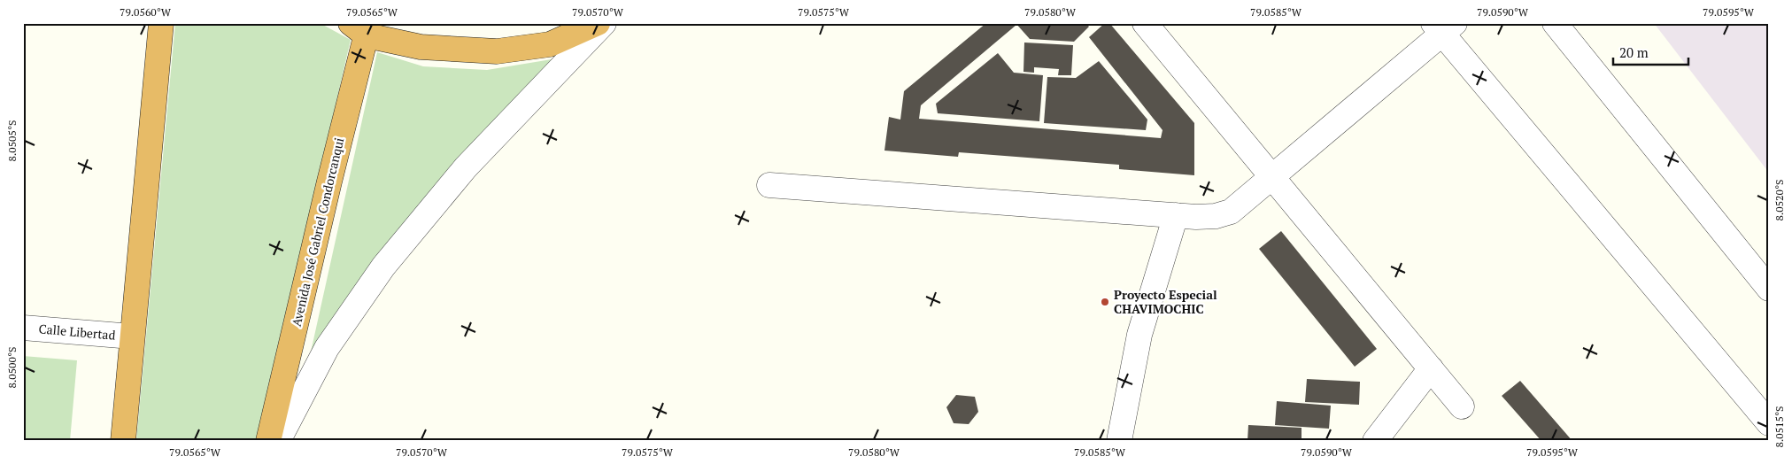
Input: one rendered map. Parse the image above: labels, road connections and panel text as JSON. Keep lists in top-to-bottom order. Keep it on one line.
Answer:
{"streets":{"highway":["Avenida José Gabriel Condorcanqui"],"street":["Calle Libertad"]},"places":["Proyecto Especial CHAVIMOCHIC"],"scale_bar":"20 m","coordinates":["79.0560°W","79.0565°W","79.0570°W","79.0575°W","79.0580°W","79.0585°W","79.0590°W","79.0595°W","8.0505°S","8.0520°S","8.0500°S","8.0515°S"]}
